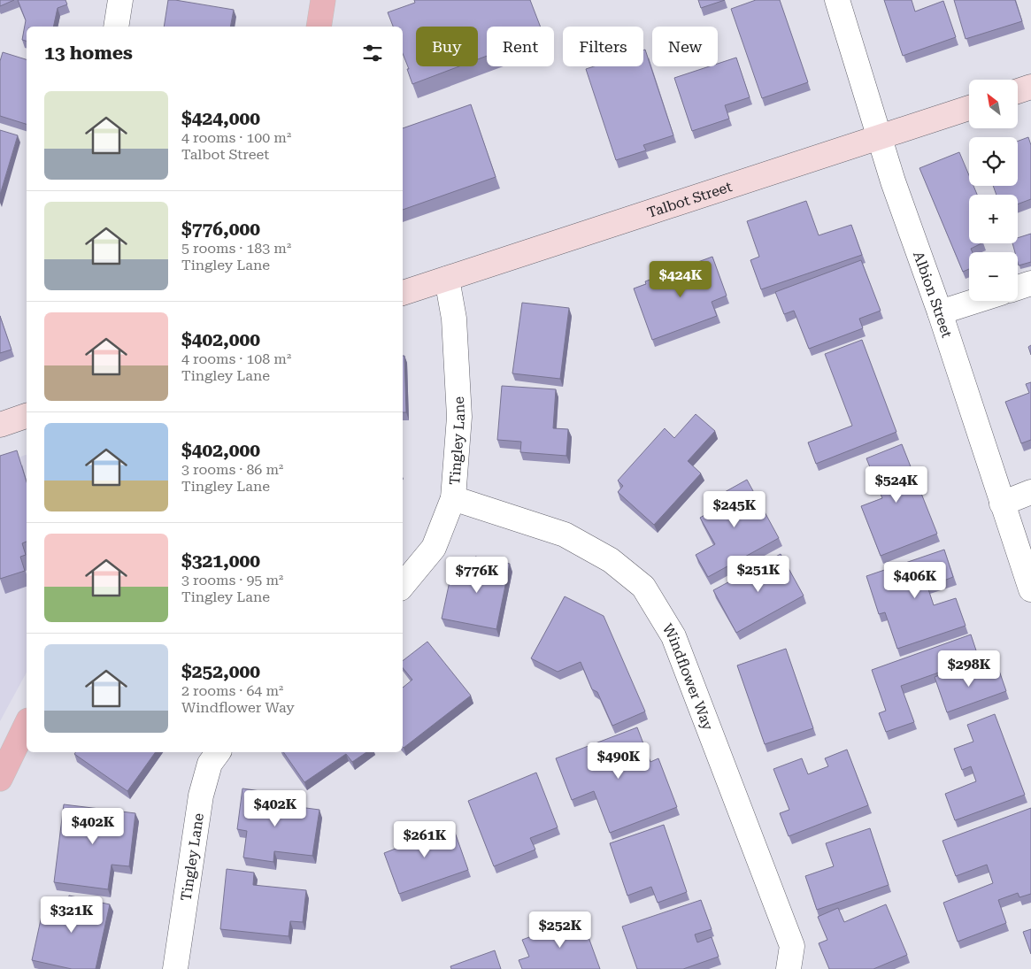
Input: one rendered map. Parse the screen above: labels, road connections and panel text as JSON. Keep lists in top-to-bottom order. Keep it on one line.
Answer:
{"streets":{"main road":["Talbot Street"],"street":["Albion Street","Tingley Lane","Windflower Way"]},"crossings":[["Talbot Street","Albion Street"],["Talbot Street","Tingley Lane"],["Tingley Lane","Windflower Way"]],"north":"top left","page":{"chip":["Buy","Rent","Filters","New"],"heading":"13 homes","map_buttons":["+","−"],"list":[{"name":"$424,000","note":"4 rooms · 100 m² · Talbot Street"},{"name":"$776,000","note":"5 rooms · 183 m² · Tingley Lane"},{"name":"$402,000","note":"4 rooms · 108 m² · Tingley Lane"},{"name":"$402,000","note":"3 rooms · 86 m² · Tingley Lane"},{"name":"$321,000","note":"3 rooms · 95 m² · Tingley Lane"},{"name":"$252,000","note":"2 rooms · 64 m² · Windflower Way"}],"price":["$424K","$524K","$245K","$251K","$776K","$406K","$298K","$490K","$402K","$402K","$261K","$321K","$252K"]}}
